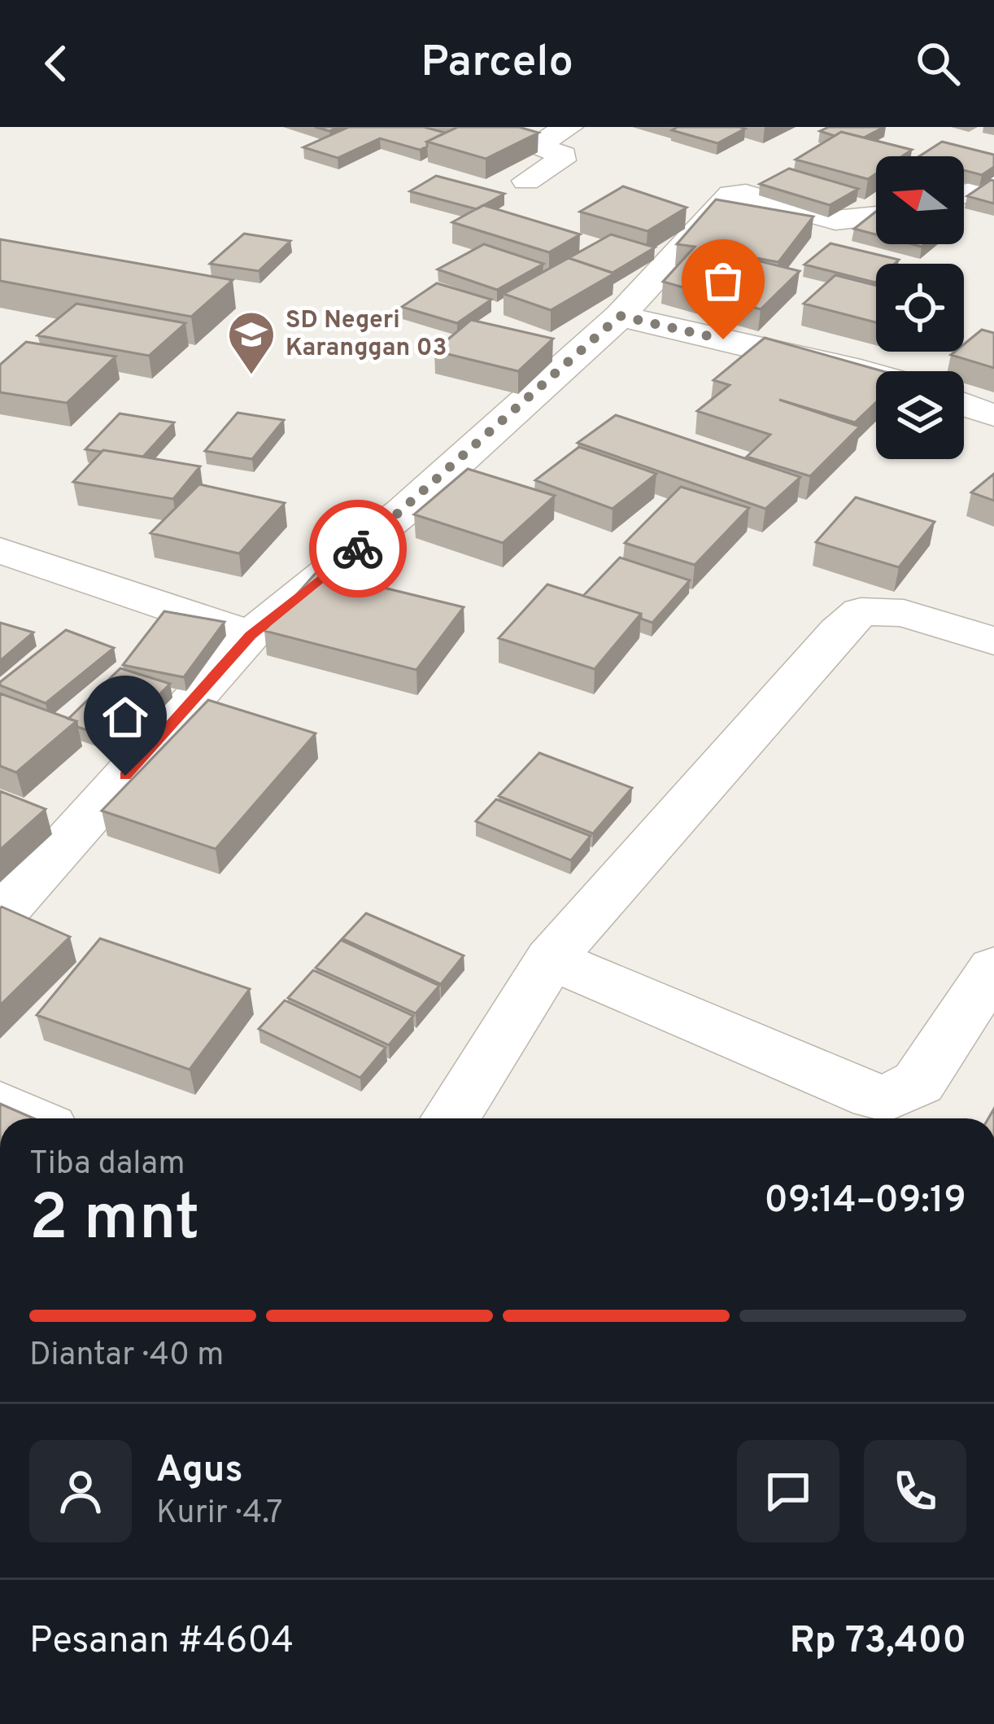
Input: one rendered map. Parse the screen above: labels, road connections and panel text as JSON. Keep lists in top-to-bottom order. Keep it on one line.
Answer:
{"places":{"school or university":["SD Negeri Karanggan 03"]},"north":"left","page":{"header":"Parcelo","heading":["2 mnt","Tiba dalam","09:14–09:19"],"panel":["Agus","Kurir · 4.7","Pesanan #4604","Rp 73,400"],"bar":"Diantar · 40 m"}}
